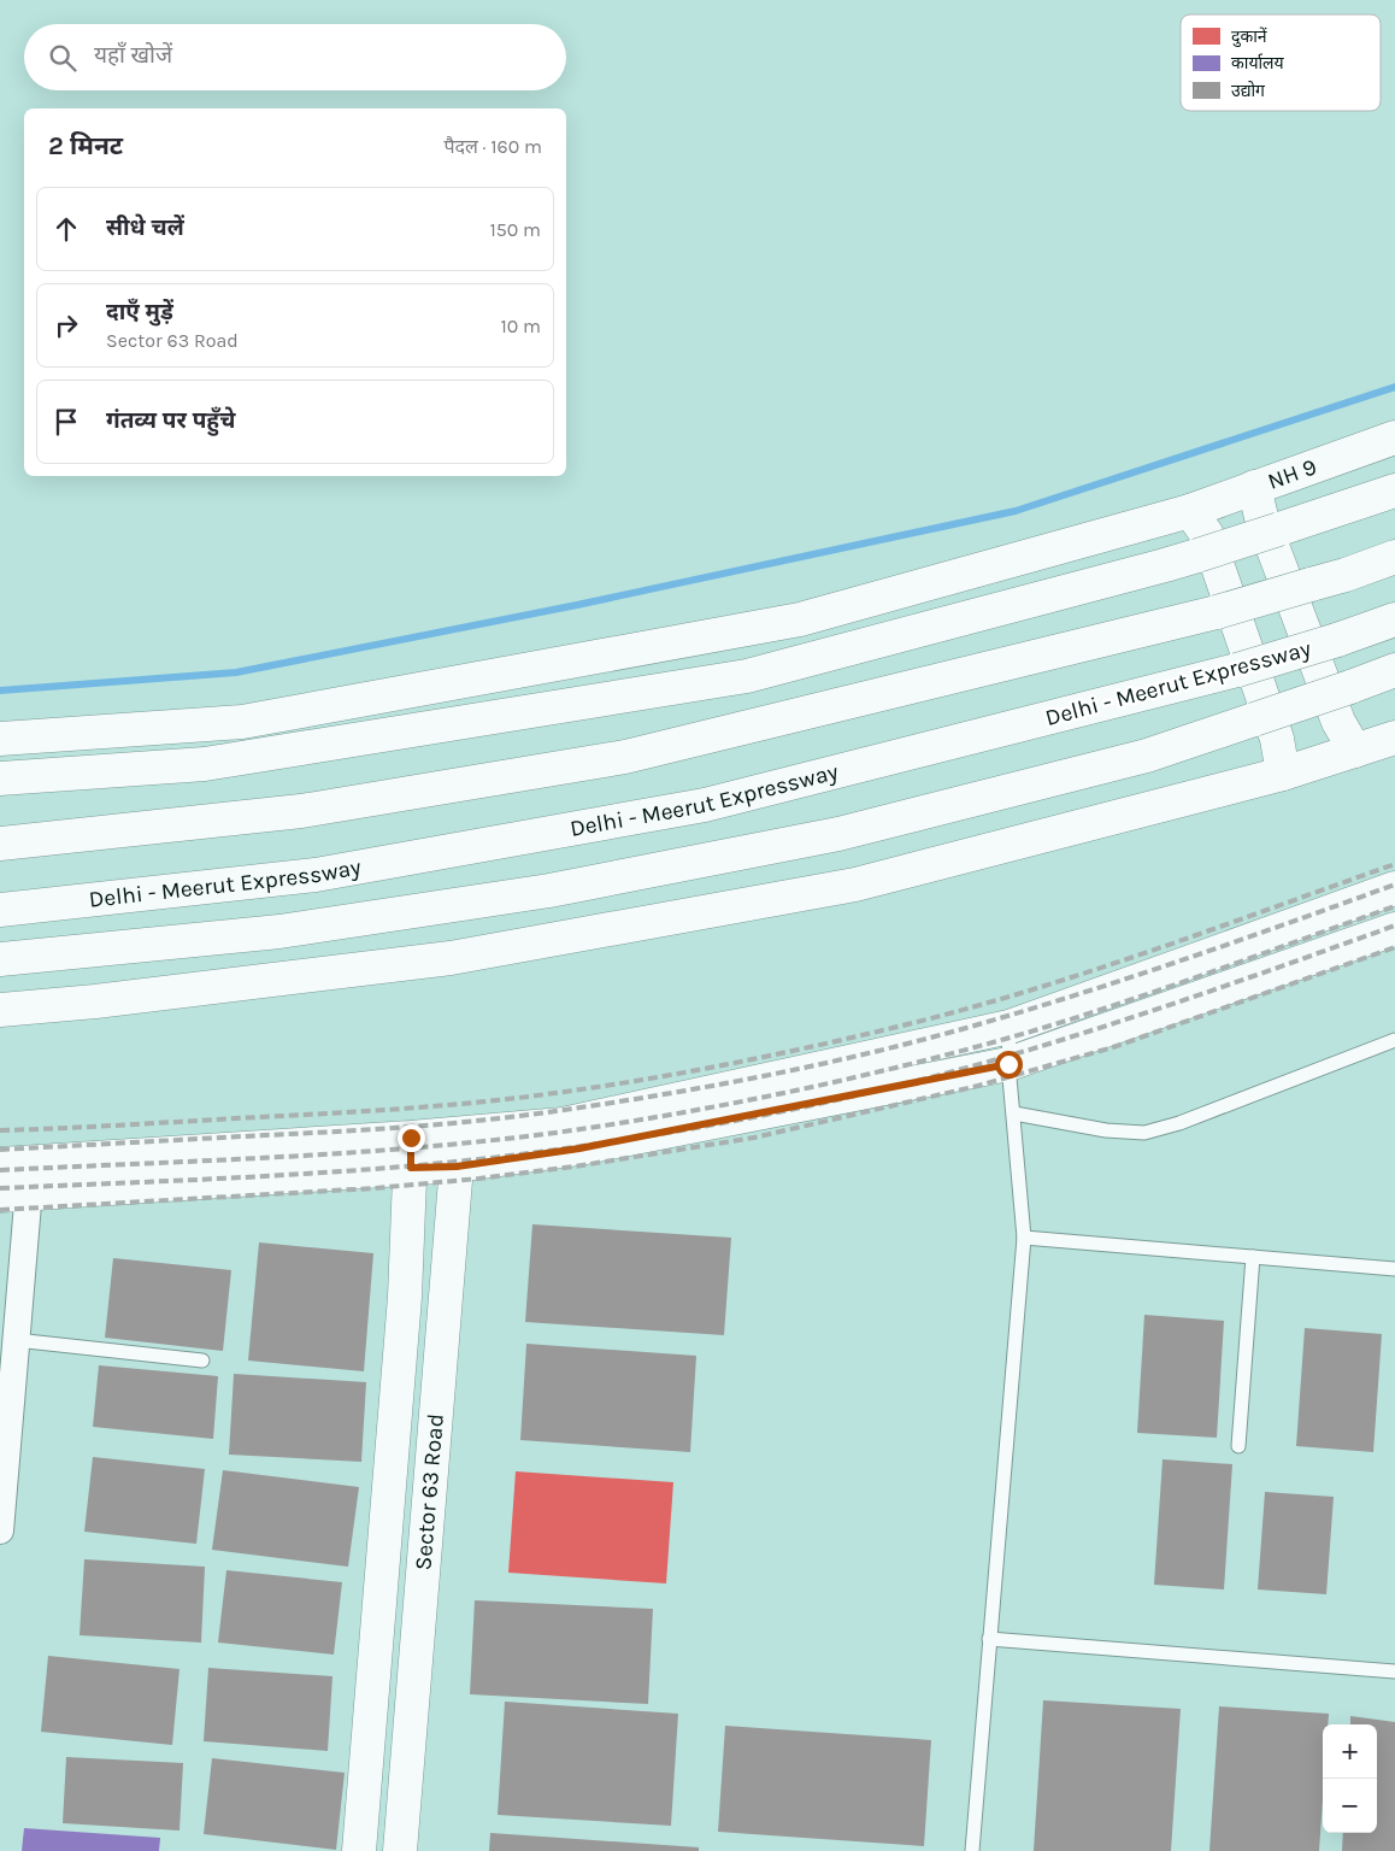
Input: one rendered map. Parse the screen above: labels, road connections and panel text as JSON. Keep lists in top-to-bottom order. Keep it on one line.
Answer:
{"streets":{"main road":["NH 9","Delhi - Meerut Expressway","Sector 63 Road"]},"legend":["दुकानें","कार्यालय","उद्योग"],"page":{"search":"यहाँ खोजें","heading":["2 मिनट","पैदल · 160 m"],"list":[["सीधे चलें","150 m"],["दाएँ मुड़ें","Sector 63 Road","10 m"],"गंतव्य पर पहुँचे"],"map_buttons":["+","−"]}}
